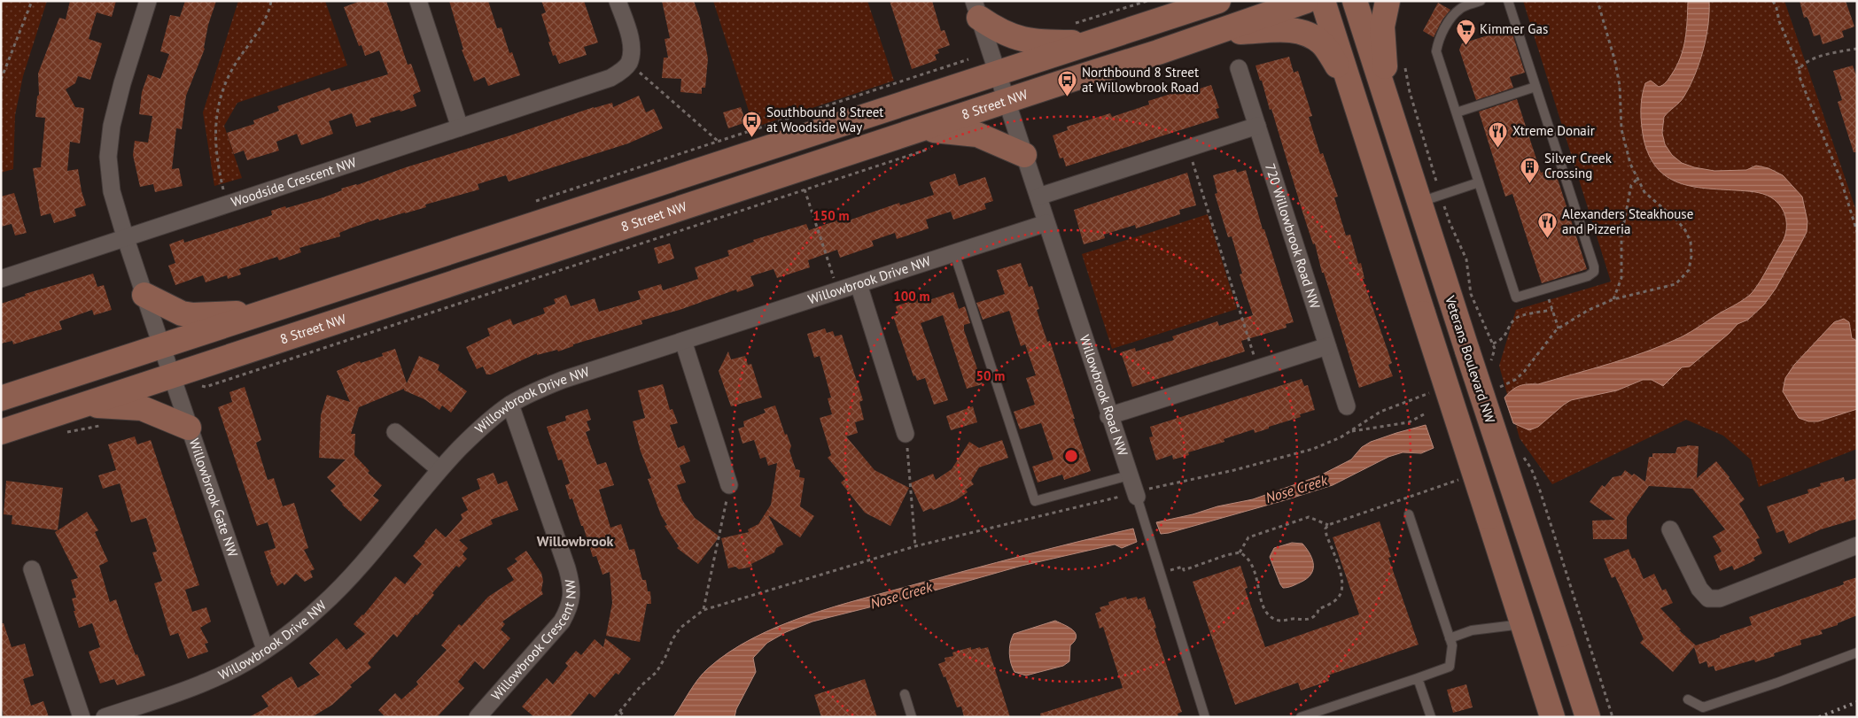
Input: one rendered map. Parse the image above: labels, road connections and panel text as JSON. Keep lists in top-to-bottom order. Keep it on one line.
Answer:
{"streets":{"main road":["8 Street NW","Veterans Boulevard NW"],"street":["Woodside Crescent NW","720 Willowbrook Road NW","Willowbrook Drive NW","Willowbrook Road NW","Willowbrook Gate NW","Willowbrook Crescent NW"]},"crossings":[["8 Street NW","Willowbrook Road NW"],["8 Street NW","Willowbrook Gate NW"],["Woodside Crescent NW","Willowbrook Gate NW"],["Willowbrook Drive NW","Willowbrook Road NW"],["Willowbrook Drive NW","Willowbrook Gate NW"],["Willowbrook Drive NW","Willowbrook Crescent NW"]],"districts":["Willowbrook"],"water":["Nose Creek"],"places":{"supermarket":["Kimmer Gas"],"bus stop":["Northbound 8 Street at Willowbrook Road","Southbound 8 Street at Woodside Way"],"restaurant":["Xtreme Donair","Alexanders Steakhouse and Pizzeria"],"building":["Silver Creek Crossing"]},"rings":["150 m","100 m","50 m"]}
